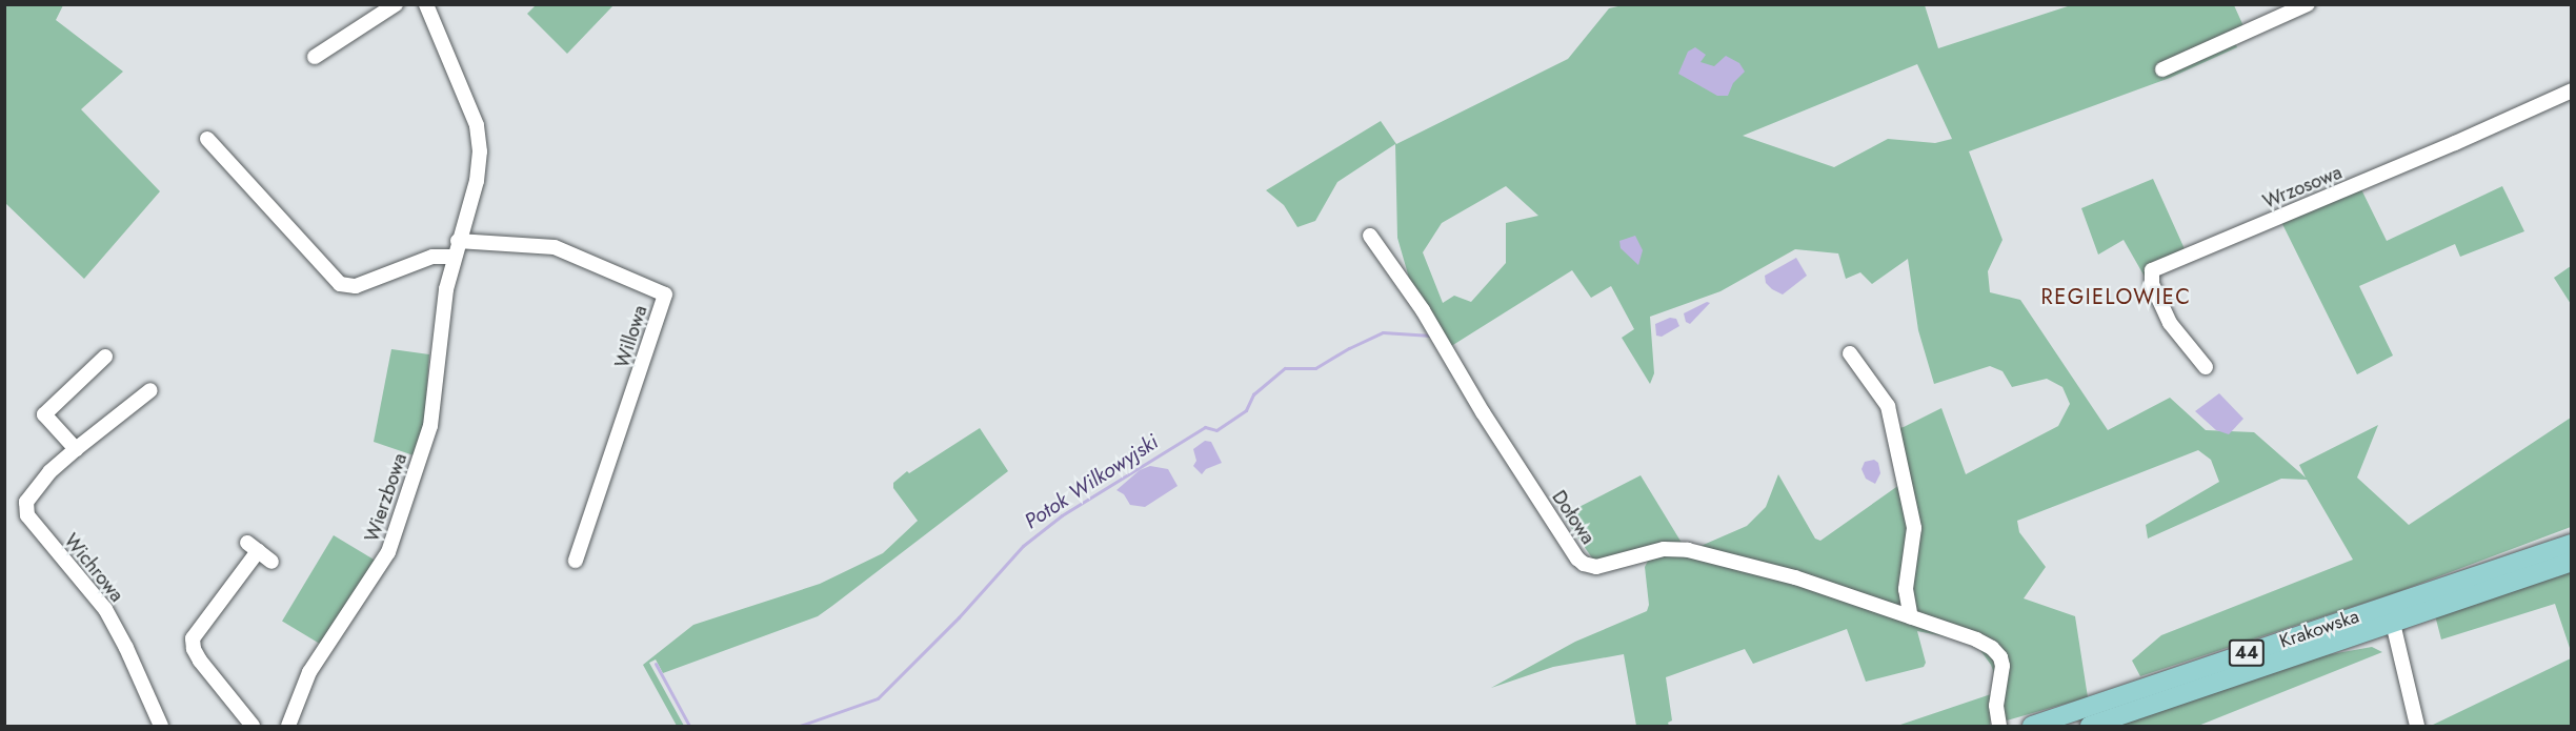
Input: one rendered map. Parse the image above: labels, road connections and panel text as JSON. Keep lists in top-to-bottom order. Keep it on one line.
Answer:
{"streets":{"main road":["Krakowska","44"],"street":["Wrzosowa","Willowa","Wierzbowa","Dołowa","Wichrowa"]},"crossings":[["Willowa","Wierzbowa"]],"districts":["REGIELOWIEC"],"water":["Potok Wilkowyjski"]}
